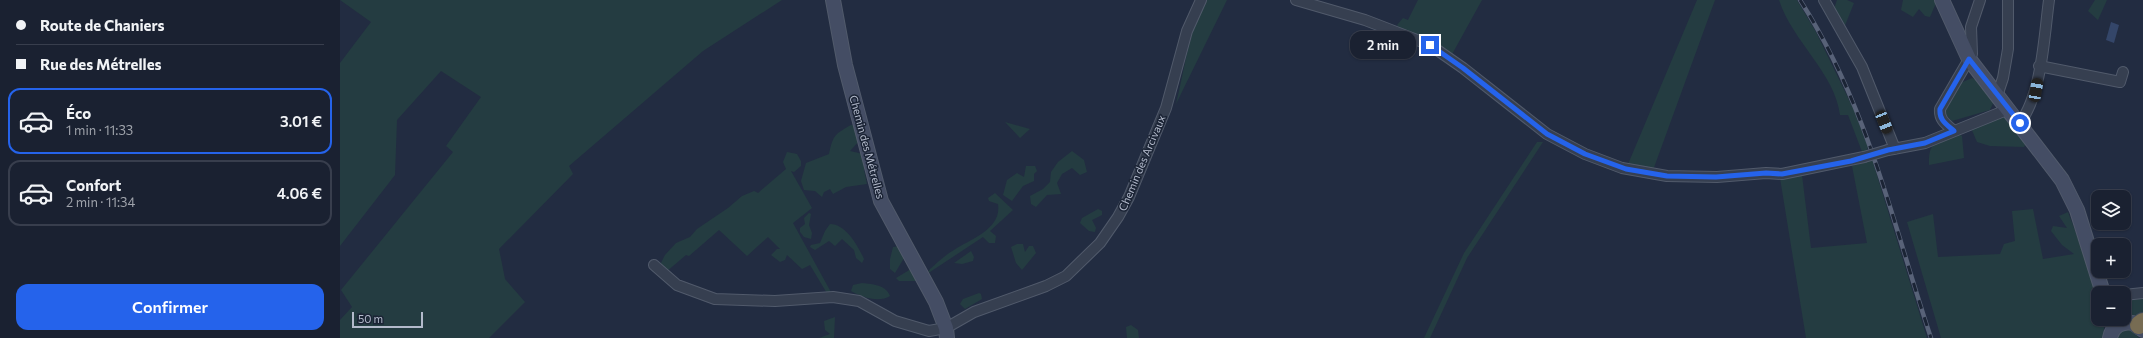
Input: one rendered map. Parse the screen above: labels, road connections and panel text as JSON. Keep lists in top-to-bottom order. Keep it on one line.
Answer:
{"streets":{"street":["Chemin des Métrelles","Chemin des Arcivaux"]},"crossings":[["Chemin des Métrelles","Chemin des Arcivaux"]],"scale_bar":"50 m","page":{"banner":["Route de Chaniers","Rue des Métrelles"],"bubble":"2 min","list":[{"name":"Éco","note":"1 min · 11:33","value":"3.01 €"},{"name":"Confort","note":"2 min · 11:34","value":"4.06 €"}],"map_buttons":["+","−"],"buttons":"Confirmer","scale":"50 m"}}
